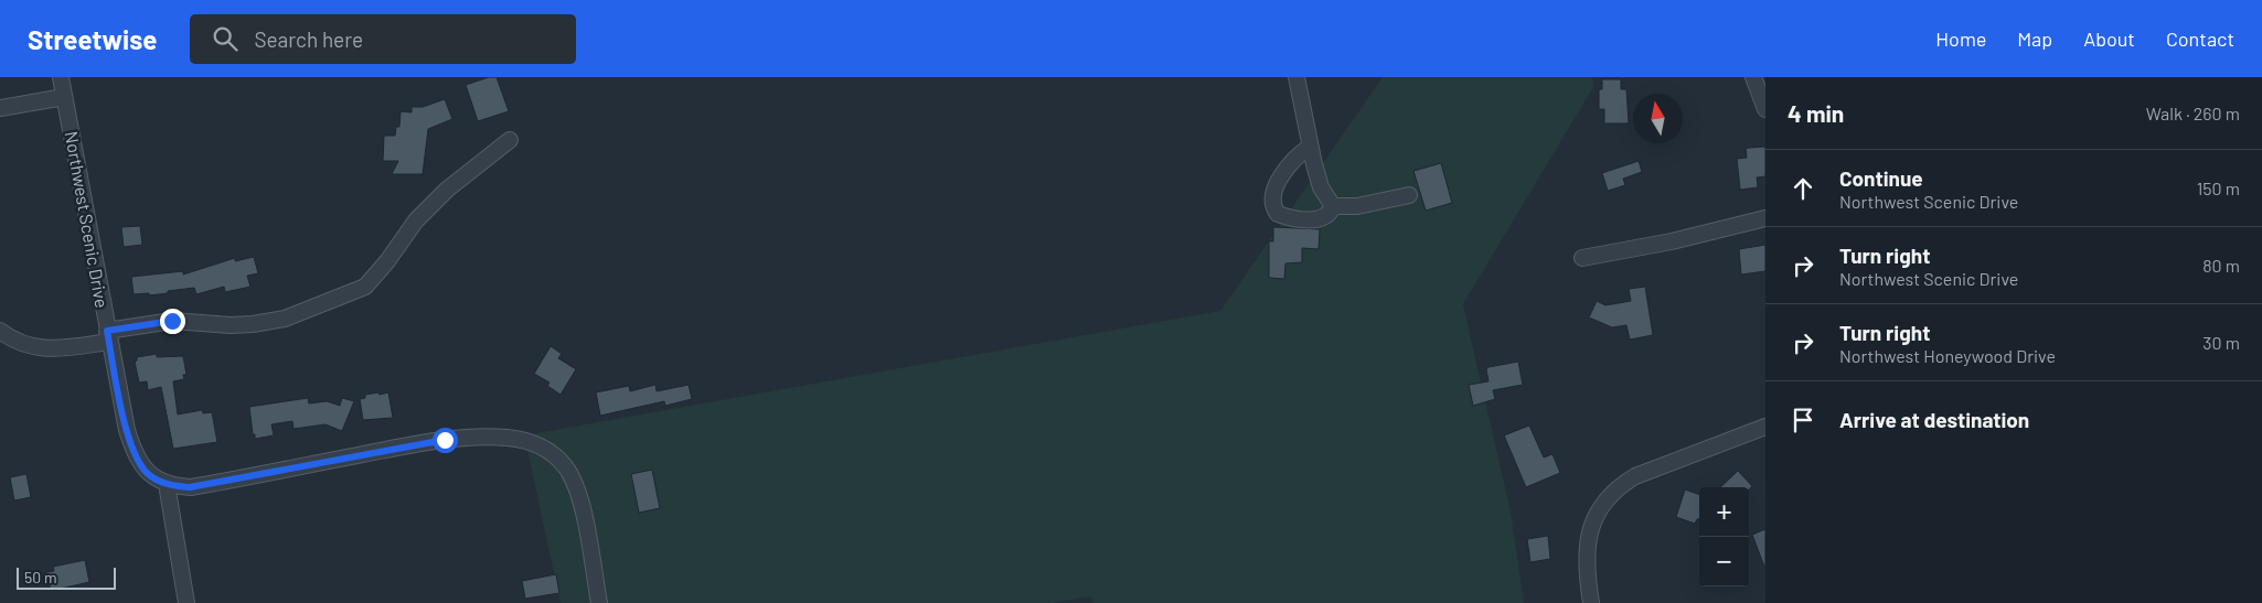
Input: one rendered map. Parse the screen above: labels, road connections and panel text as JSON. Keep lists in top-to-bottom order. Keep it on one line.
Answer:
{"streets":{"street":["Northwest Scenic Drive"]},"scale_bar":"50 m","north":"top","page":{"header":"Streetwise","search":"Search here","nav":["Home","Map","About","Contact"],"heading":["4 min","Walk · 260 m"],"list":[["Continue","Northwest Scenic Drive","150 m"],["Turn right","Northwest Scenic Drive","80 m"],["Turn right","Northwest Honeywood Drive","30 m"],"Arrive at destination"],"map_buttons":["+","−"],"scale":"50 m"}}
